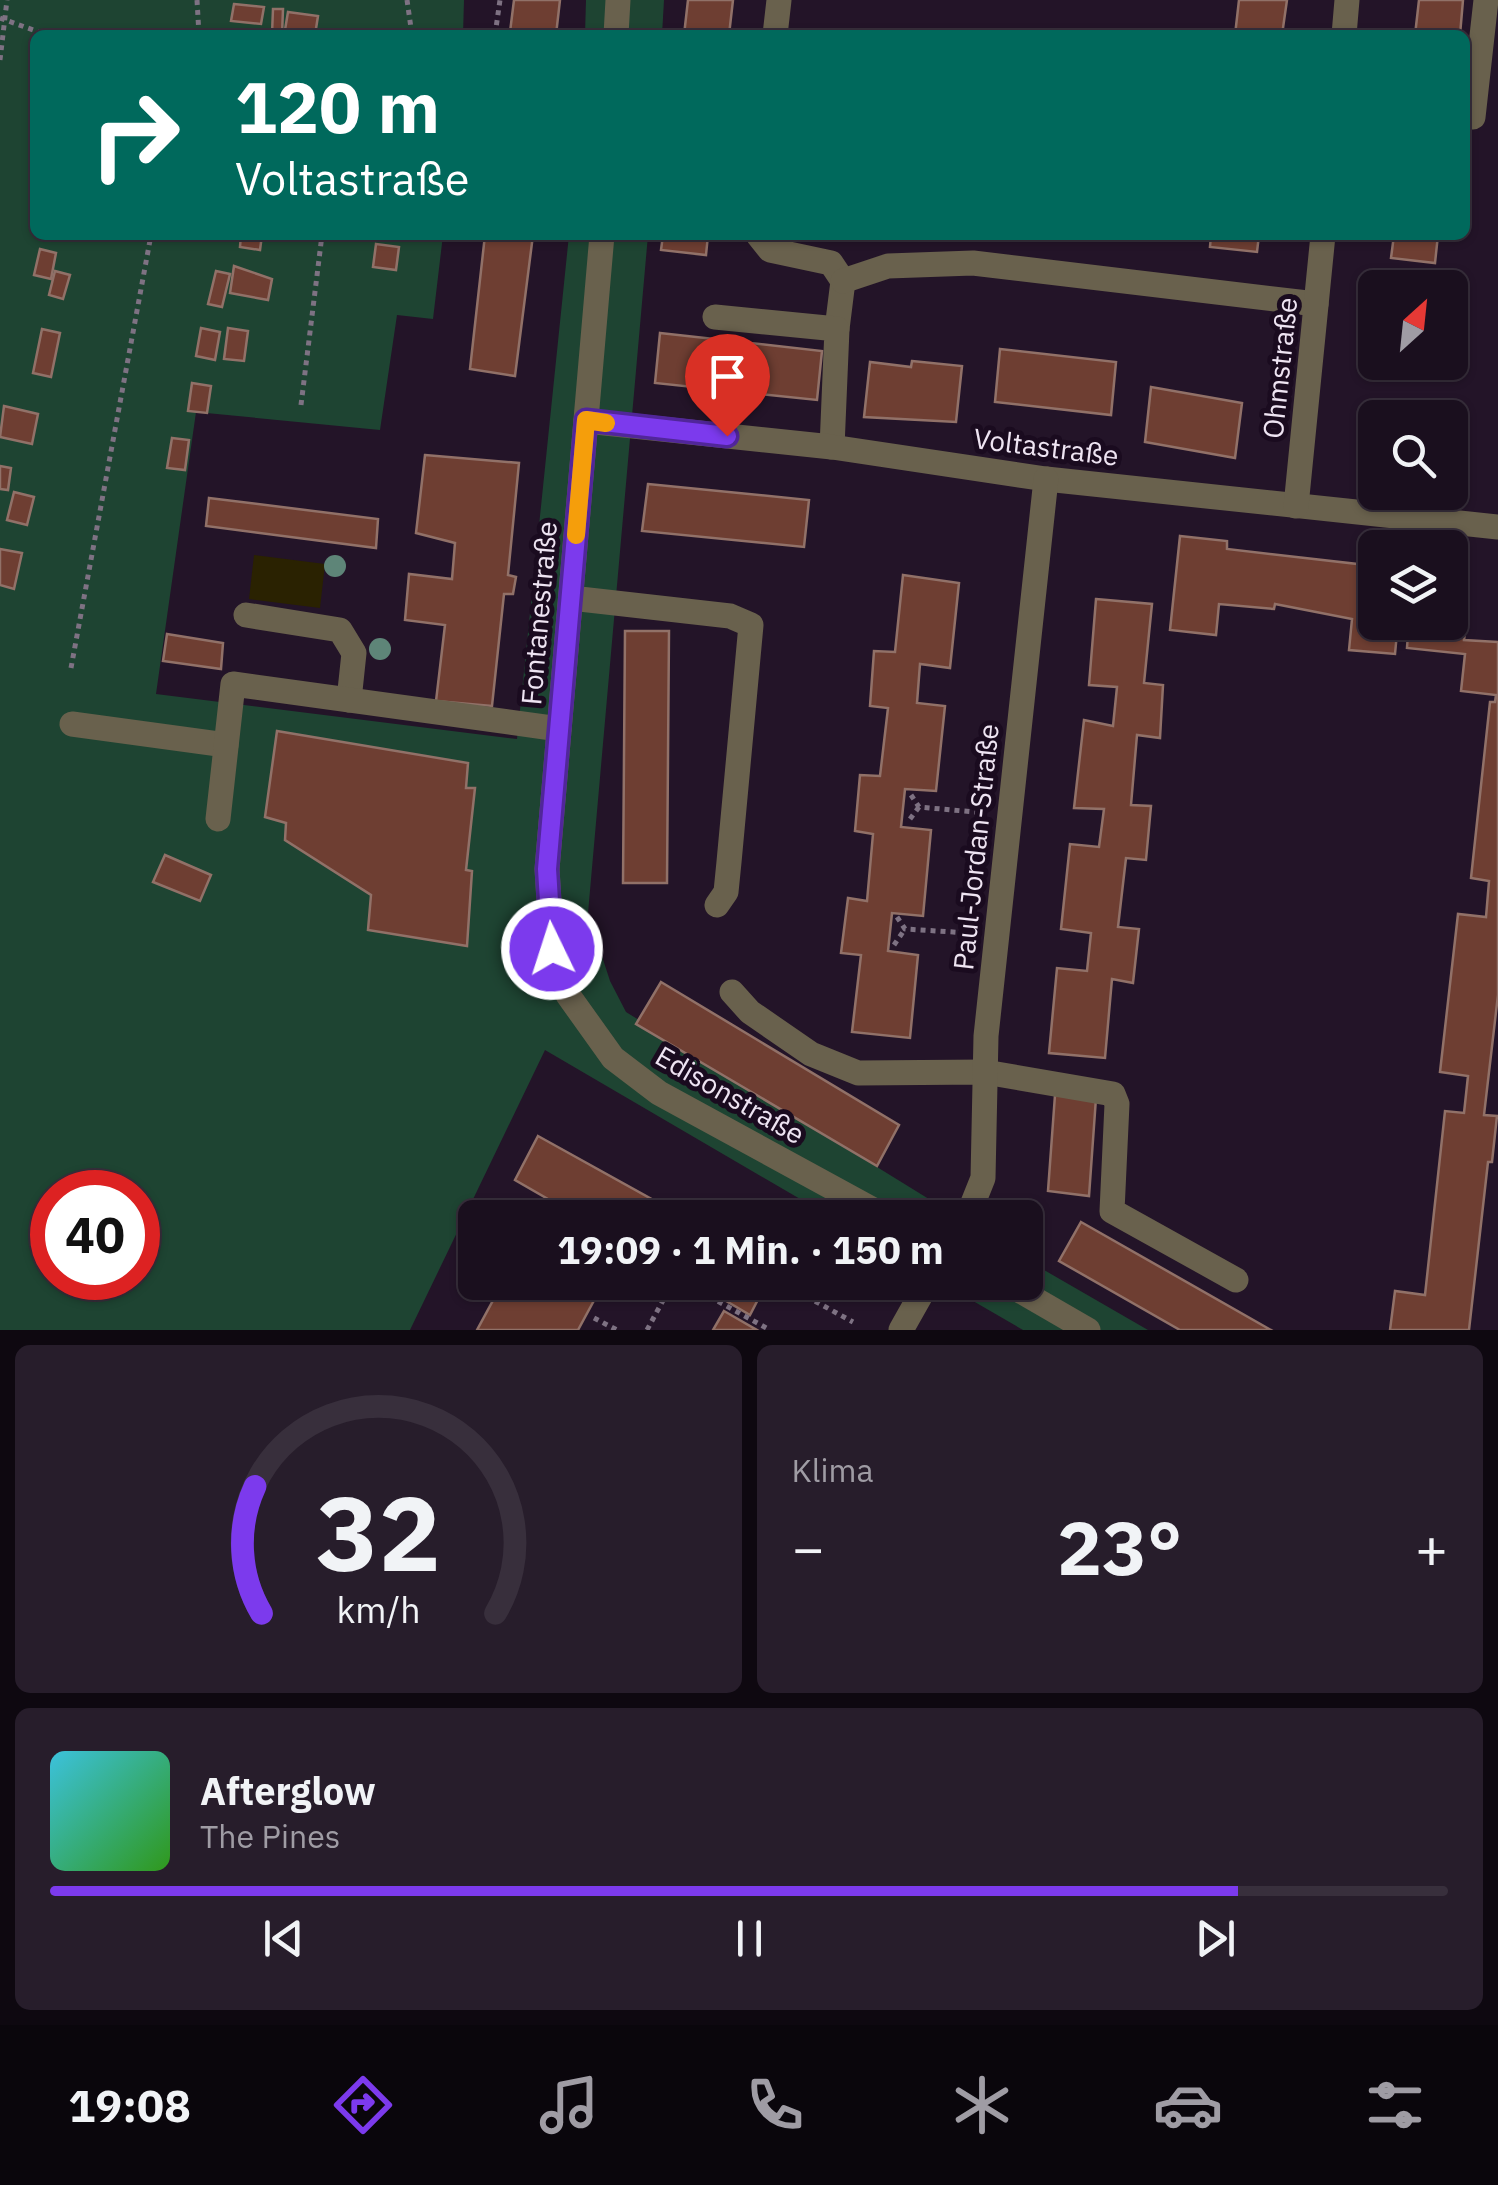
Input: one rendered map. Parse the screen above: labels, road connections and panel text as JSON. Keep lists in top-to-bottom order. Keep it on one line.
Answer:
{"streets":{"street":["Ohmstraße","Voltastraße","Fontanestraße","Paul-Jordan-Straße","Edisonstraße"]},"crossings":[["Ohmstraße","Voltastraße"],["Voltastraße","Fontanestraße"],["Voltastraße","Paul-Jordan-Straße"],["Fontanestraße","Edisonstraße"]],"north":"top right","page":{"turn":["120 m","Voltastraße"],"limit":"40","trip":"19:09 · 1 Min. · 150 m","tile":"Klima","heat":["−","23°","+"],"song":["Afterglow","The Pines"],"tabs":"19:08","gauge":["32","km/h"]}}
